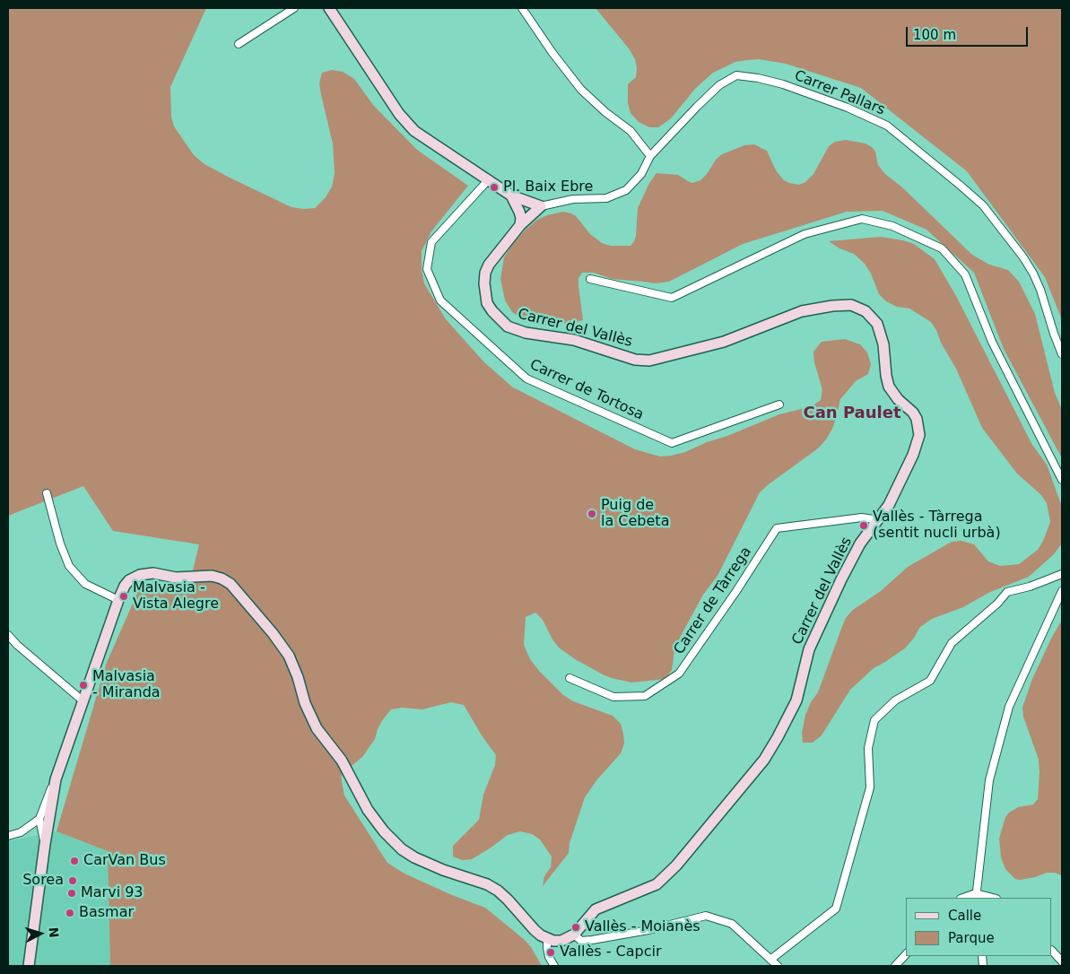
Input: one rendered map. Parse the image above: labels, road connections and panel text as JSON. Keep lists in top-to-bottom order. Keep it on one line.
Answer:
{"streets":{"street":["Carrer Pallars","Carrer del Vallès","Carrer de Tortosa","Carrer de Tàrrega"]},"crossings":[["Carrer Pallars","Carrer del Vallès"],["Carrer del Vallès","Carrer de Tàrrega"]],"districts":["Can Paulet"],"places":["Pl. Baix Ebre","Puig de la Cebeta","Vallès - Tàrrega (sentit nucli urbà)","Malvasia - Vista Alegre","Malvasia - Miranda","CarVan Bus","Sorea","Marvi 93","Basmar","Vallès - Moianès","Vallès - Capcir"],"legend":["Calle","Parque"],"scale_bar":"100 m","north":"right"}
